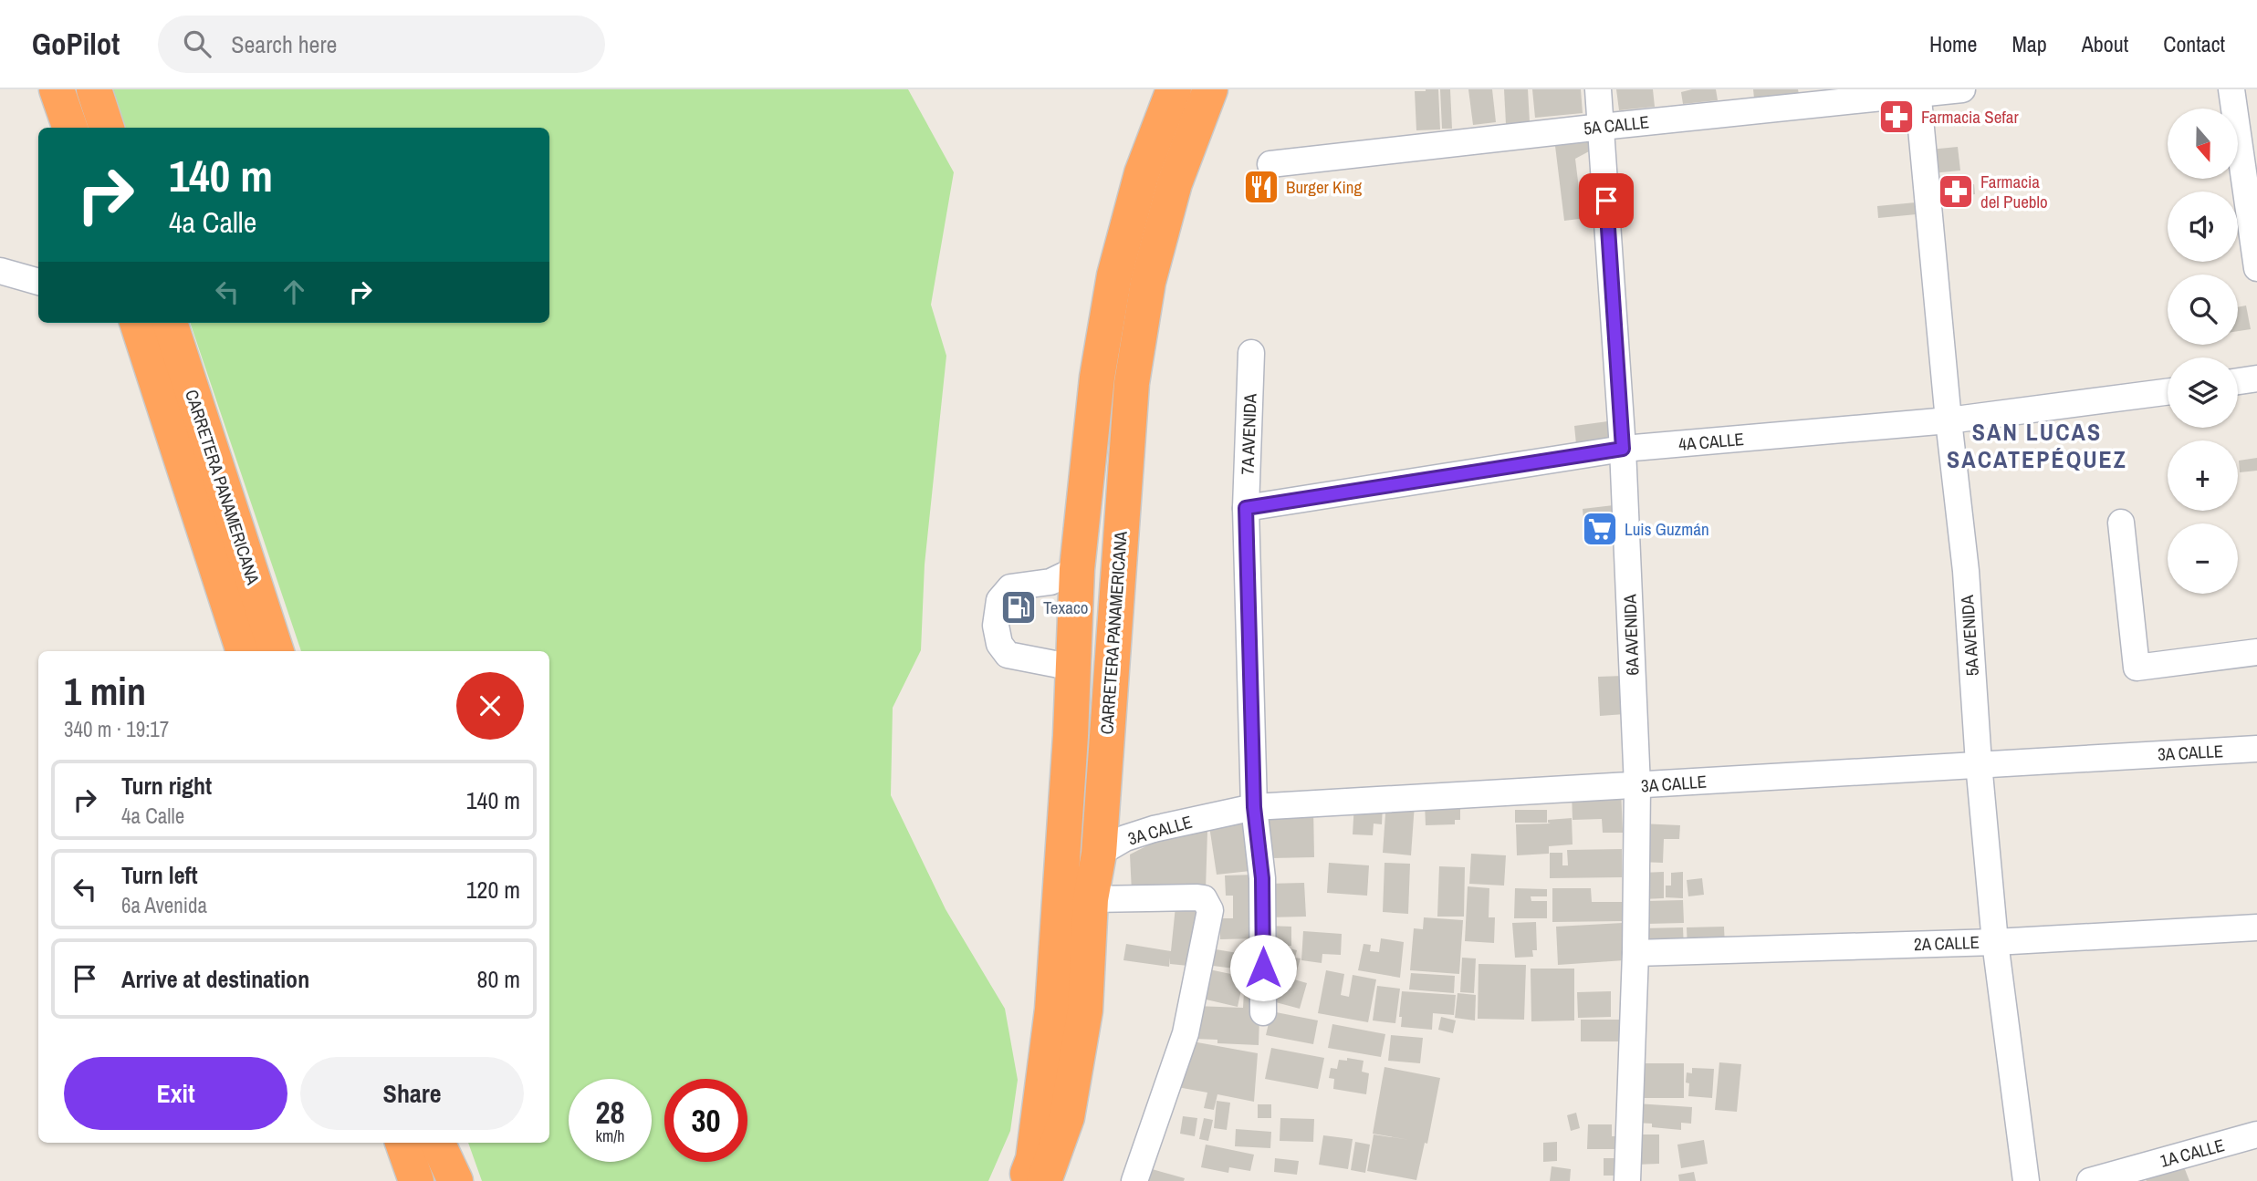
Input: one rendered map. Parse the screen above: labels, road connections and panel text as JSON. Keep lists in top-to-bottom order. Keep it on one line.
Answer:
{"streets":{"highway":["CARRETERA PANAMERICANA"],"street":["5A CALLE","7A AVENIDA","4A CALLE","6A AVENIDA","5A AVENIDA","3A CALLE","2A CALLE","1A CALLE"]},"crossings":[["5A CALLE","6A AVENIDA"],["5A CALLE","5A AVENIDA"],["7A AVENIDA","4A CALLE"],["7A AVENIDA","3A CALLE"],["4A CALLE","6A AVENIDA"],["4A CALLE","5A AVENIDA"],["CARRETERA PANAMERICANA","3A CALLE"],["6A AVENIDA","3A CALLE"],["6A AVENIDA","2A CALLE"],["5A AVENIDA","3A CALLE"],["5A AVENIDA","2A CALLE"]],"districts":["SAN LUCAS SACATEPÉQUEZ"],"places":{"pharmacy":["Farmacia Sefar","Farmacia del Pueblo"],"restaurant":["Burger King"],"supermarket":["Luis Guzmán"],"fuel station":["Texaco"]},"north":"bottom","page":{"header":"GoPilot","search":"Search here","nav":["Home","Map","About","Contact"],"map_buttons":["+","−"],"turn":["140 m","4a Calle"],"heading":["1 min","340 m · 19:17"],"list":[{"name":"Turn right","note":"4a Calle","value":"140 m"},{"name":"Turn left","note":"6a Avenida","value":"120 m"},{"name":"Arrive at destination","value":"80 m"}],"buttons":["Exit","Share"],"speed":"28 km/h","limit":"30"}}
